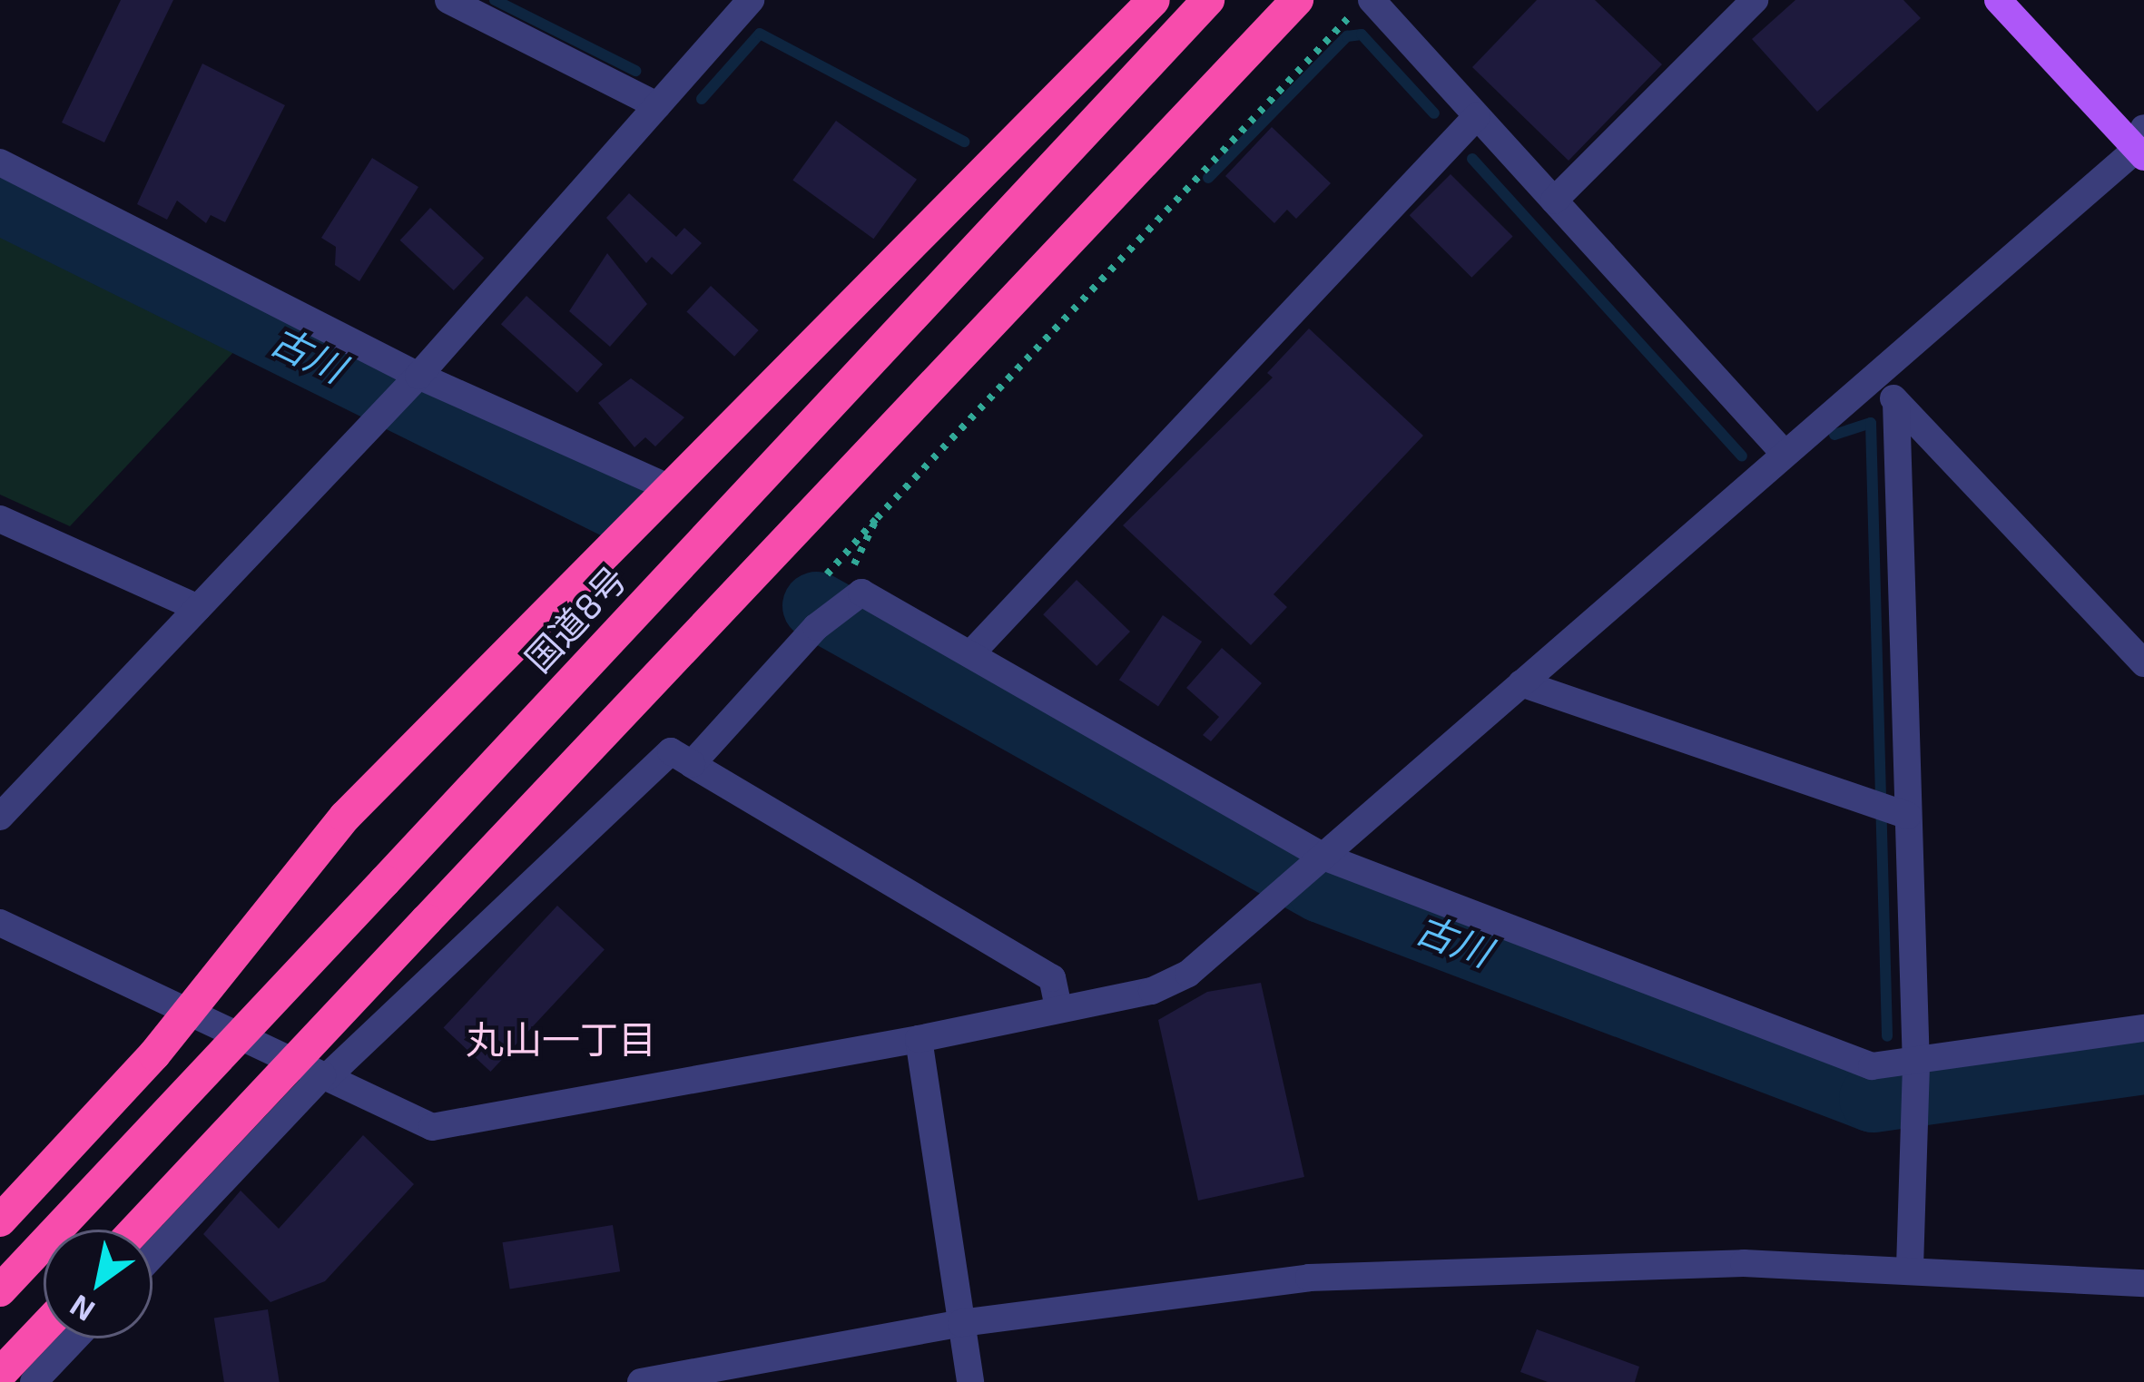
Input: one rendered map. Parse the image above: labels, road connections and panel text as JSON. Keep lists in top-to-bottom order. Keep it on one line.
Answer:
{"streets":{"highway":["国道8号"]},"districts":["丸山一丁目"],"water":["古川"],"north":"bottom left"}
